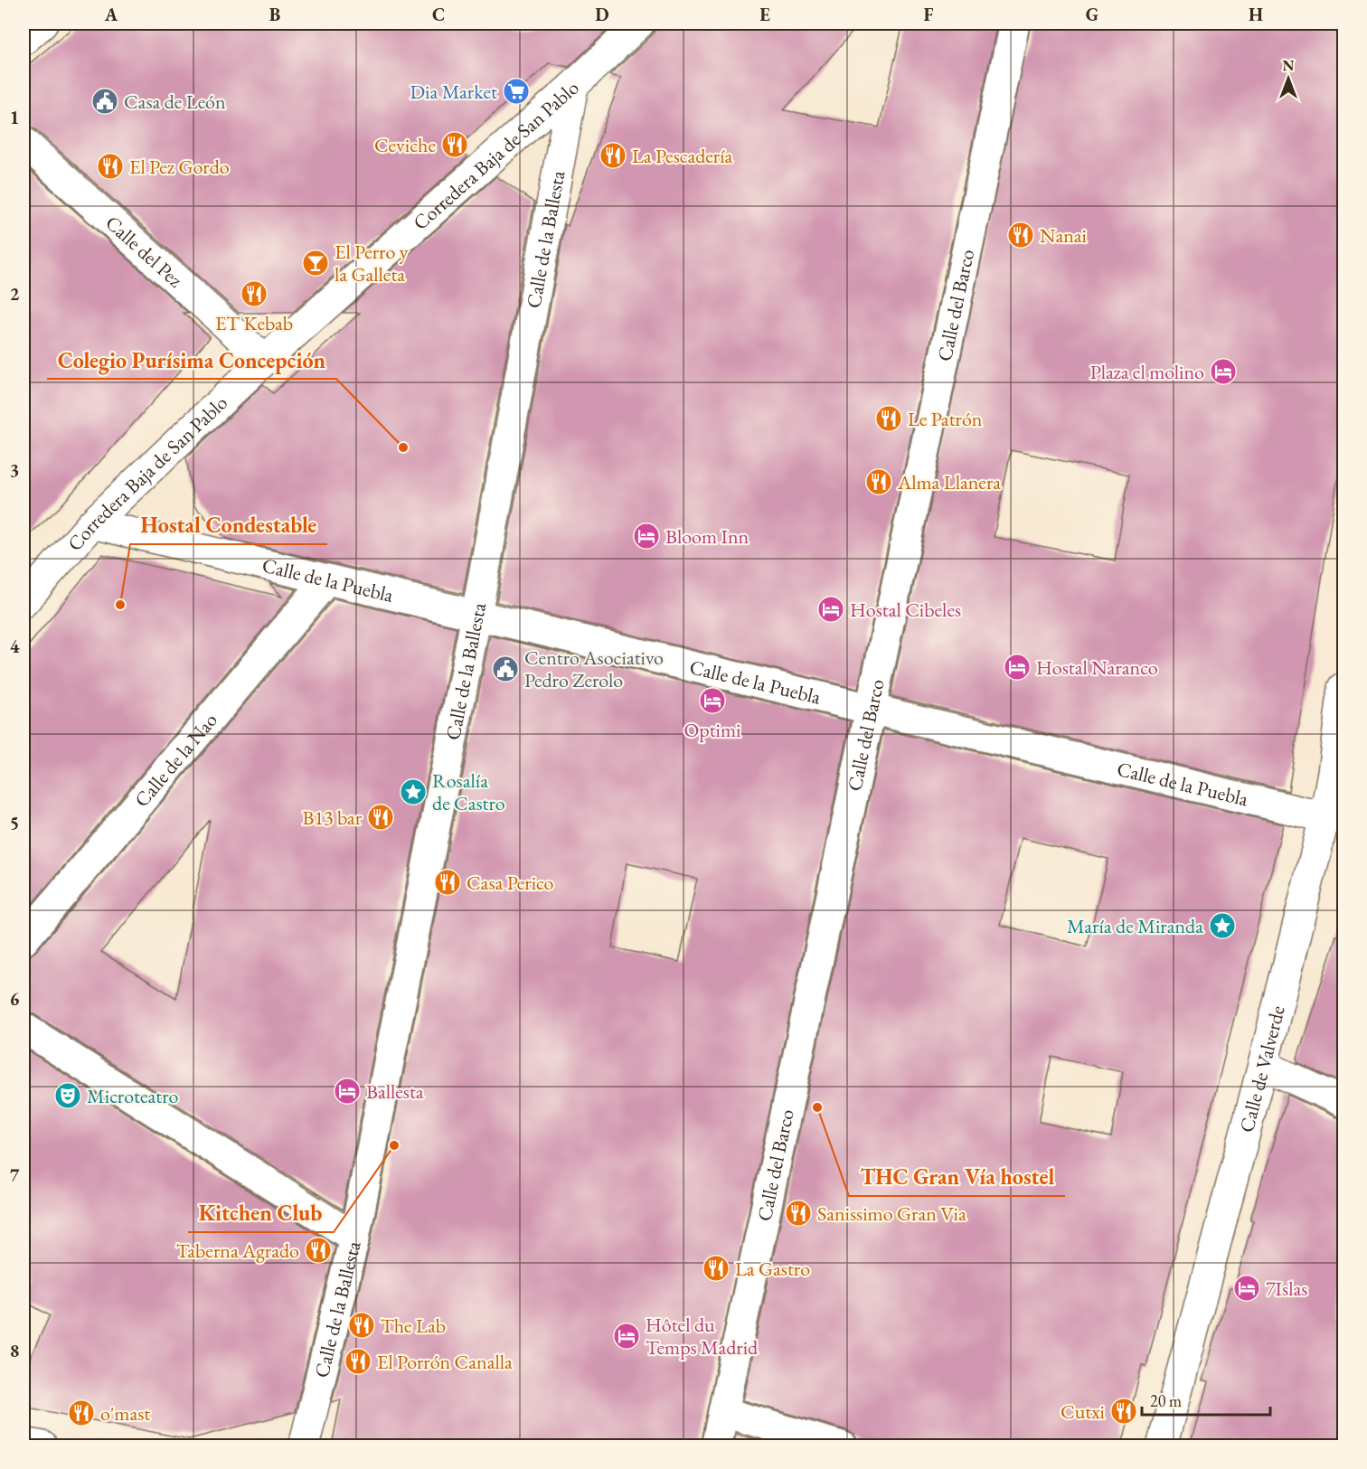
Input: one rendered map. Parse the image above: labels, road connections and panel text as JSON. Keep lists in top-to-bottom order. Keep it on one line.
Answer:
{"streets":{"street":["Corredera Baja de San Pablo","Calle de la Ballesta","Calle del Pez","Calle del Barco","Calle de la Puebla","Calle de la Nao","Calle de Valverde"]},"crossings":[["Corredera Baja de San Pablo","Calle de la Ballesta"],["Corredera Baja de San Pablo","Calle del Pez"],["Corredera Baja de San Pablo","Calle de la Puebla"],["Calle de la Ballesta","Calle de la Puebla"],["Calle del Barco","Calle de la Puebla"],["Calle de la Puebla","Calle de la Nao"],["Calle de la Puebla","Calle de Valverde"]],"places":{"supermarket":["Dia Market"],"public building":["Casa de León","Centro Asociativo Pedro Zerolo"],"restaurant":["Ceviche","La Pescadería","El Pez Gordo","Nanai","ET Kebab","Le Patrón","Alma Llanera","B13 bar","Casa Perico","Sanissimo Gran Via","Taberna Agrado","La Gastro","The Lab","El Porrón Canalla","Cutxi","o'mast"],"bar":["El Perro y la Galleta"],"hotel":["Plaza el molino","Bloom Inn","Hostal Cibeles","Hostal Naranco","Optimi","Ballesta","7Islas","Hôtel du Temps Madrid"],"other":["Colegio Purísima Concepción","Hostal Condestable","THC Gran Vía hostel","Kitchen Club"],"place":["Rosalía de Castro","María de Miranda"],"theatre":["Microteatro"]},"scale_bar":"20 m","north":"top","grid":{"columns":["A","B","C","D","E","F","G","H"],"rows":["1","2","3","4","5","6","7","8"]}}
